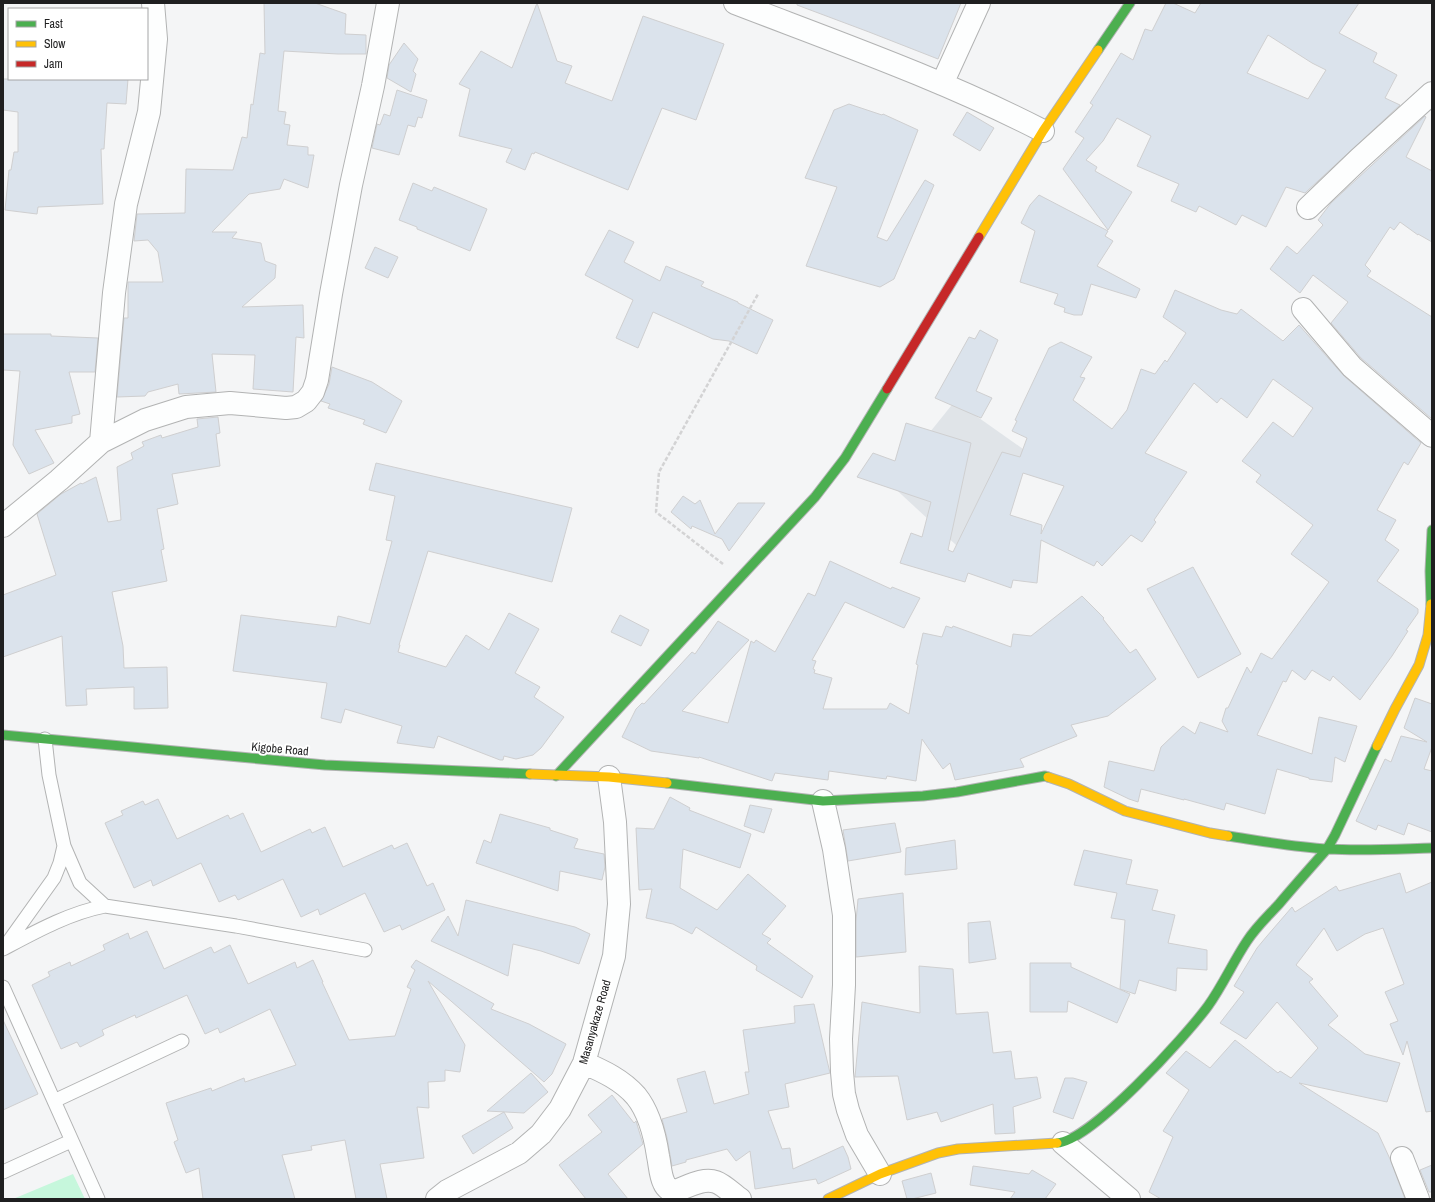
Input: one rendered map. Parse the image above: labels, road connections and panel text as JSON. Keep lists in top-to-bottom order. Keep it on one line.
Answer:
{"streets":{"street":["Kigobe Road","Masanyakaze Road"]},"crossings":[["Kigobe Road","Masanyakaze Road"]],"legend":["Fast","Slow","Jam"]}
